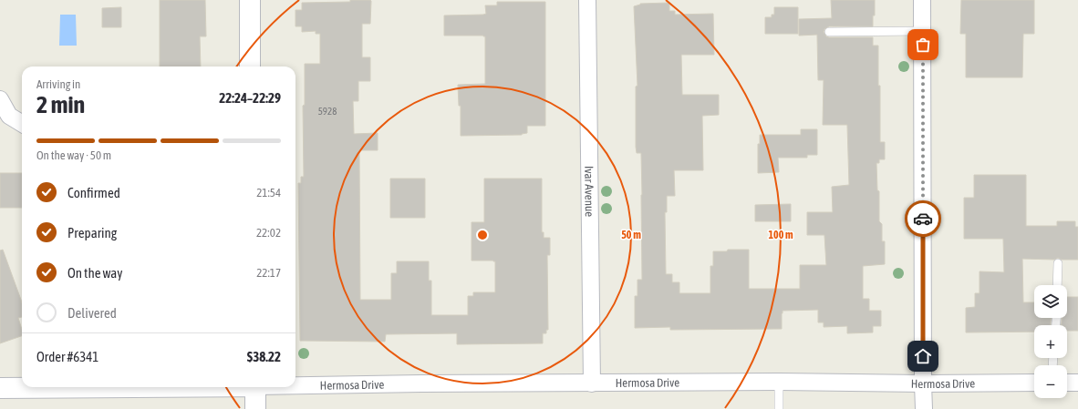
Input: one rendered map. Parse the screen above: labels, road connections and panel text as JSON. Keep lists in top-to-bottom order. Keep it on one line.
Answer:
{"streets":{"street":["Ivar Avenue","Hermosa Drive"]},"crossings":[["Ivar Avenue","Hermosa Drive"]],"house_numbers":["5928"],"page":{"heading":["2 min","Arriving in","22:24–22:29"],"panel":["Order #6341","$38.22"],"bar":"On the way · 50 m","list":[["Confirmed","21:54"],["Preparing","22:02"],["On the way","22:17"],"Delivered"],"map_buttons":["+","−"]},"rings":["50 m","100 m"]}
